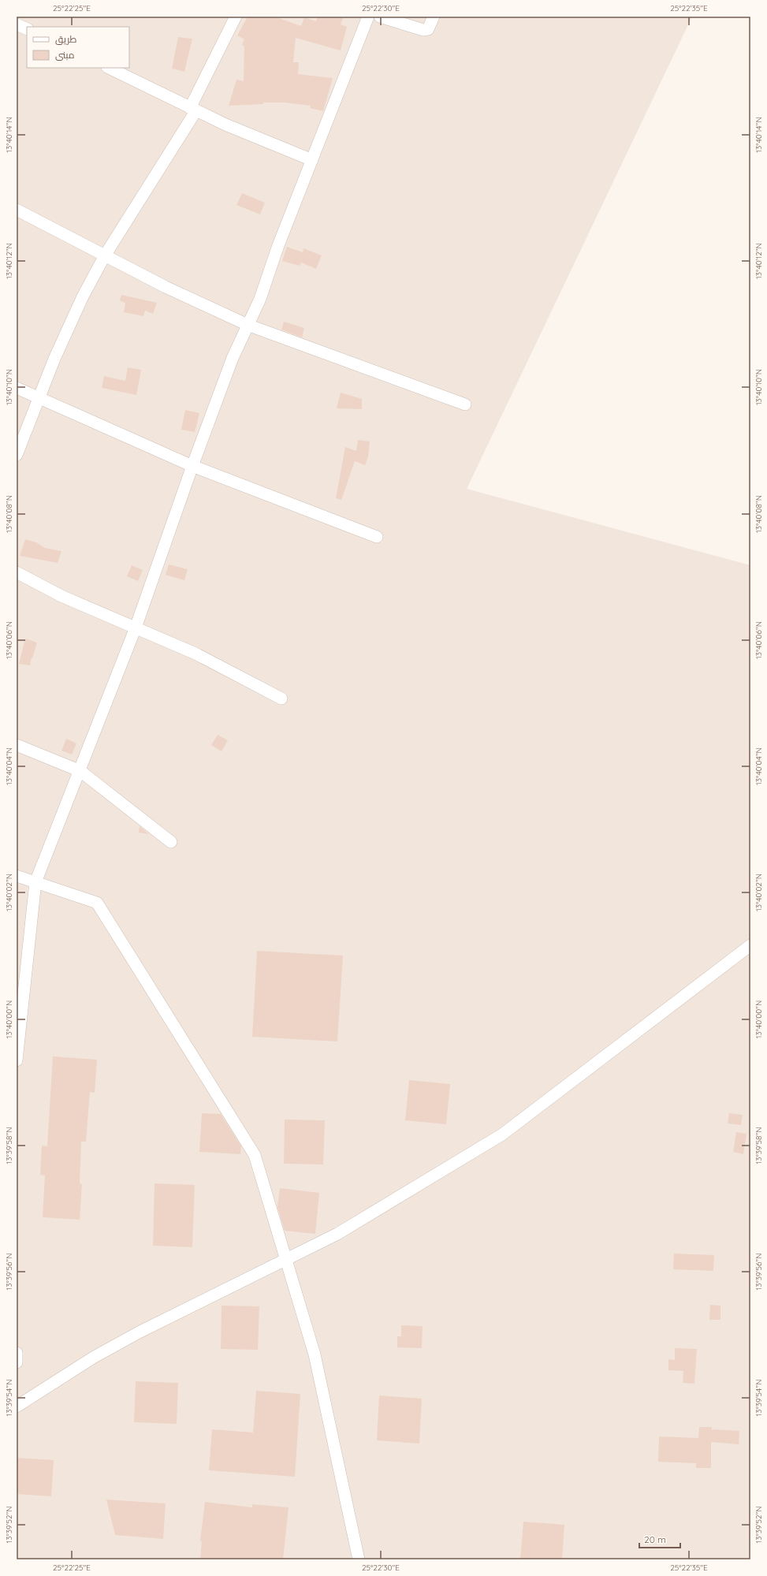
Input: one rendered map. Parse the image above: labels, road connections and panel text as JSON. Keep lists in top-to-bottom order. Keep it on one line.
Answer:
{"legend":["طريق","مبنى"],"scale_bar":"20 m","coordinates":["25°22'25\"E","25°22'30\"E","25°22'35\"E","13°40'14\"N","13°40'12\"N","13°40'10\"N","13°40'08\"N","13°40'06\"N","13°40'04\"N","13°40'02\"N","13°40'00\"N","13°39'58\"N","13°39'56\"N","13°39'54\"N","13°39'52\"N"]}
